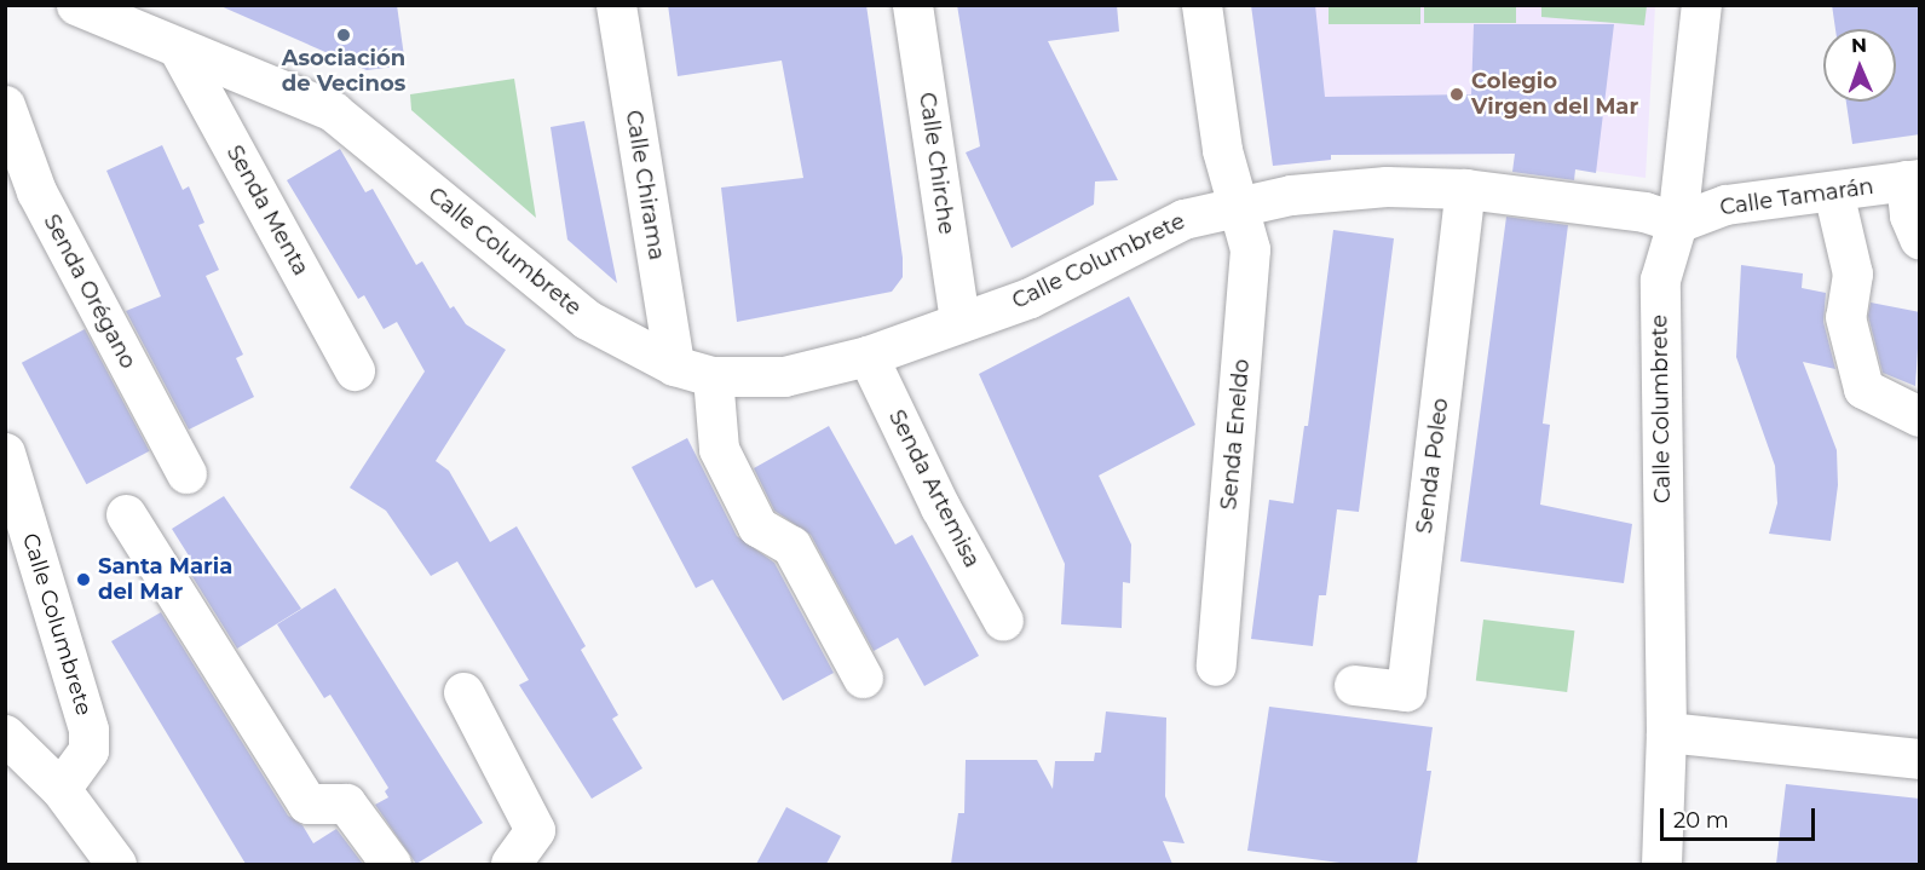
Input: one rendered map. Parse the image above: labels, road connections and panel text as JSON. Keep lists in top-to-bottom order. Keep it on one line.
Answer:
{"streets":{"street":["Calle Chirche","Calle Chirama","Calle Tamarán","Senda Menta","Calle Columbrete","Senda Orégano","Senda Eneldo","Senda Poleo","Senda Artemisa"]},"crossings":[["Calle Chirche","Calle Columbrete"],["Calle Chirama","Calle Columbrete"],["Calle Tamarán","Calle Columbrete"],["Senda Menta","Calle Columbrete"],["Calle Columbrete","Senda Eneldo"],["Calle Columbrete","Senda Poleo"],["Calle Columbrete","Senda Artemisa"]],"places":["Asociación de Vecinos","Colegio Virgen del Mar","Santa Maria del Mar"],"scale_bar":"20 m","north":"top"}
